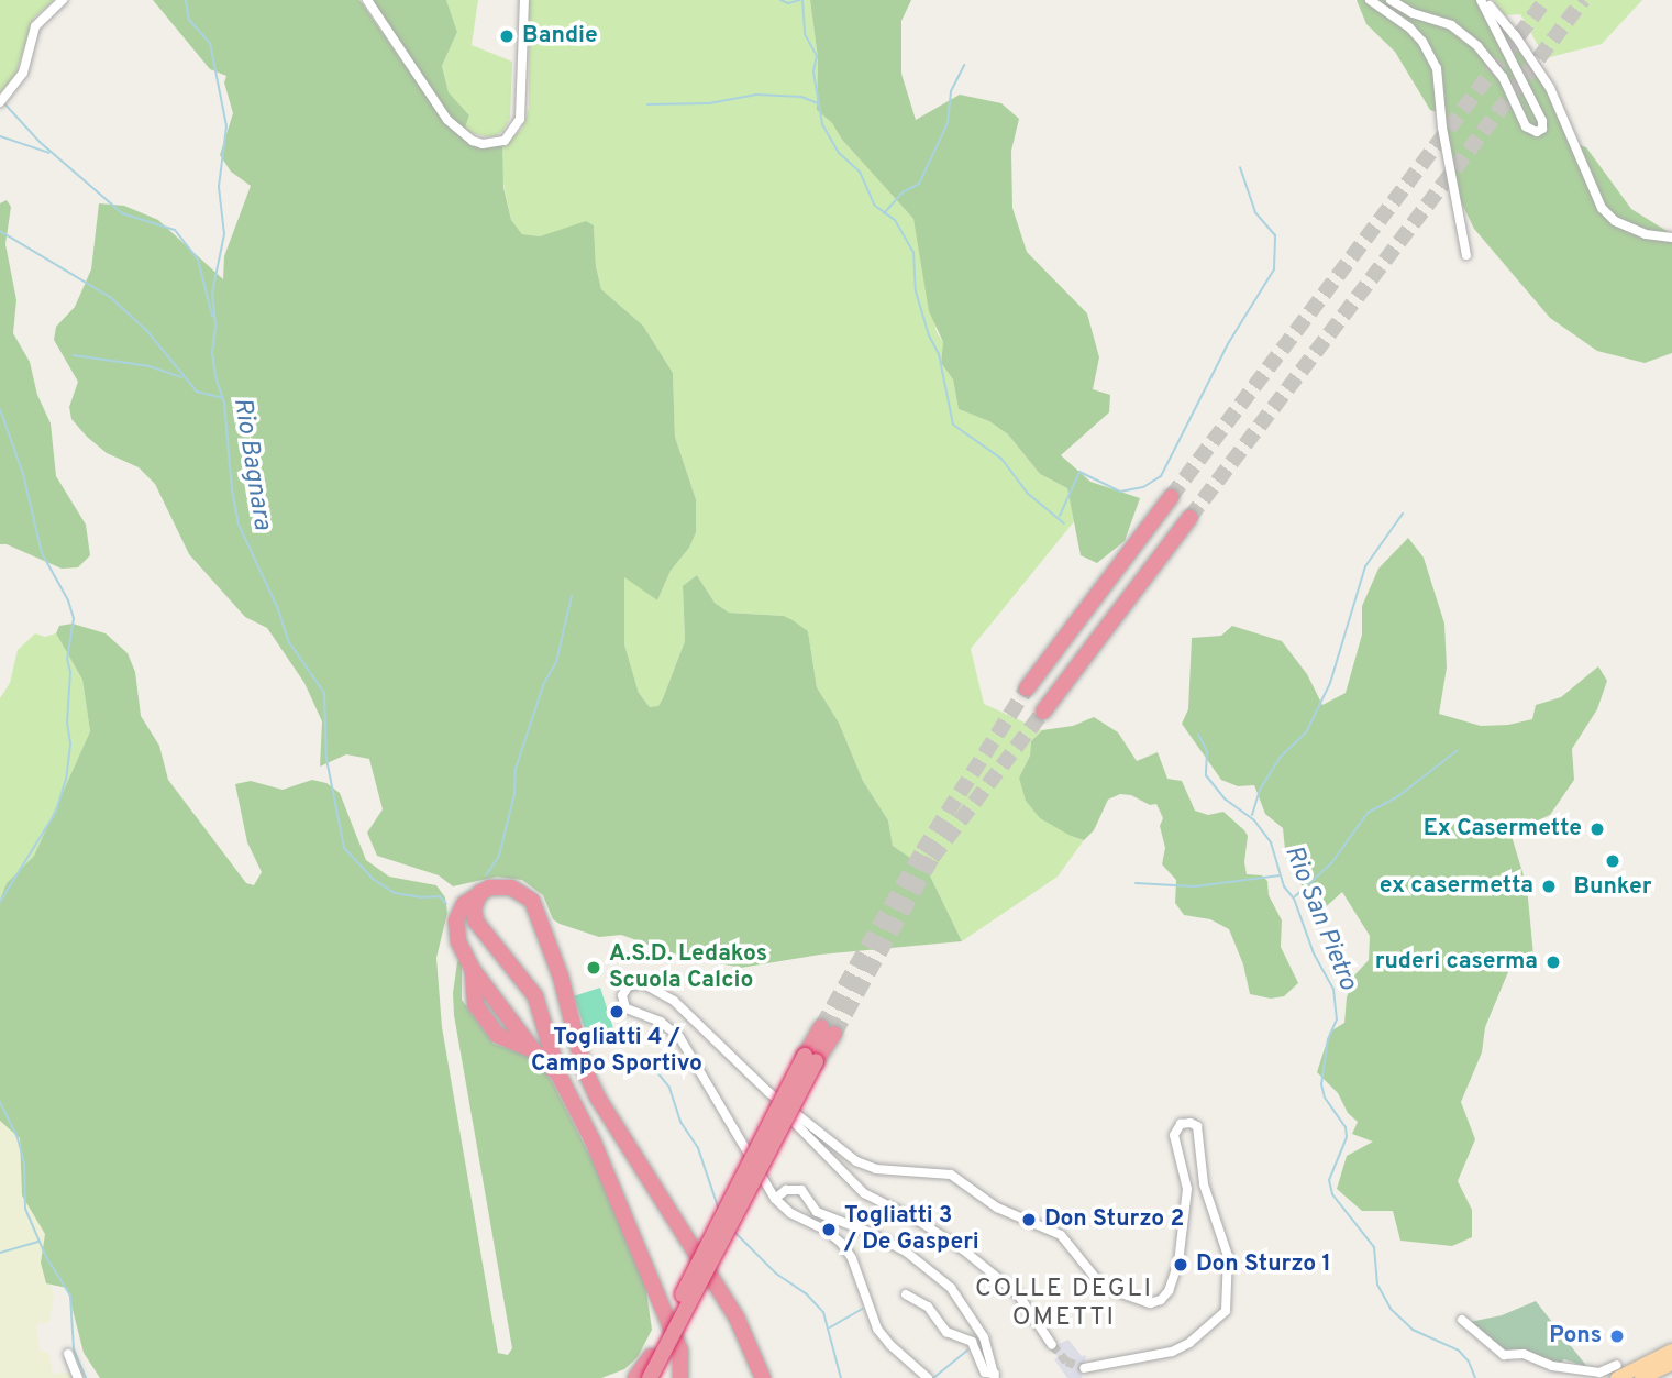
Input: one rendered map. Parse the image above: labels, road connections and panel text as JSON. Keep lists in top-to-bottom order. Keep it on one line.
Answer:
{"districts":["COLLE DEGLI OMETTI"],"water":["Rio Bagnara","Rio San Pietro"],"places":["Bandie","Ex Casermette","Bunker","ex casermetta","ruderi caserma","A.S.D. Ledakos Scuola Calcio","Togliatti 4 / Campo Sportivo","Don Sturzo 2","Togliatti 3 / De Gasperi","Don Sturzo 1","Pons"]}
